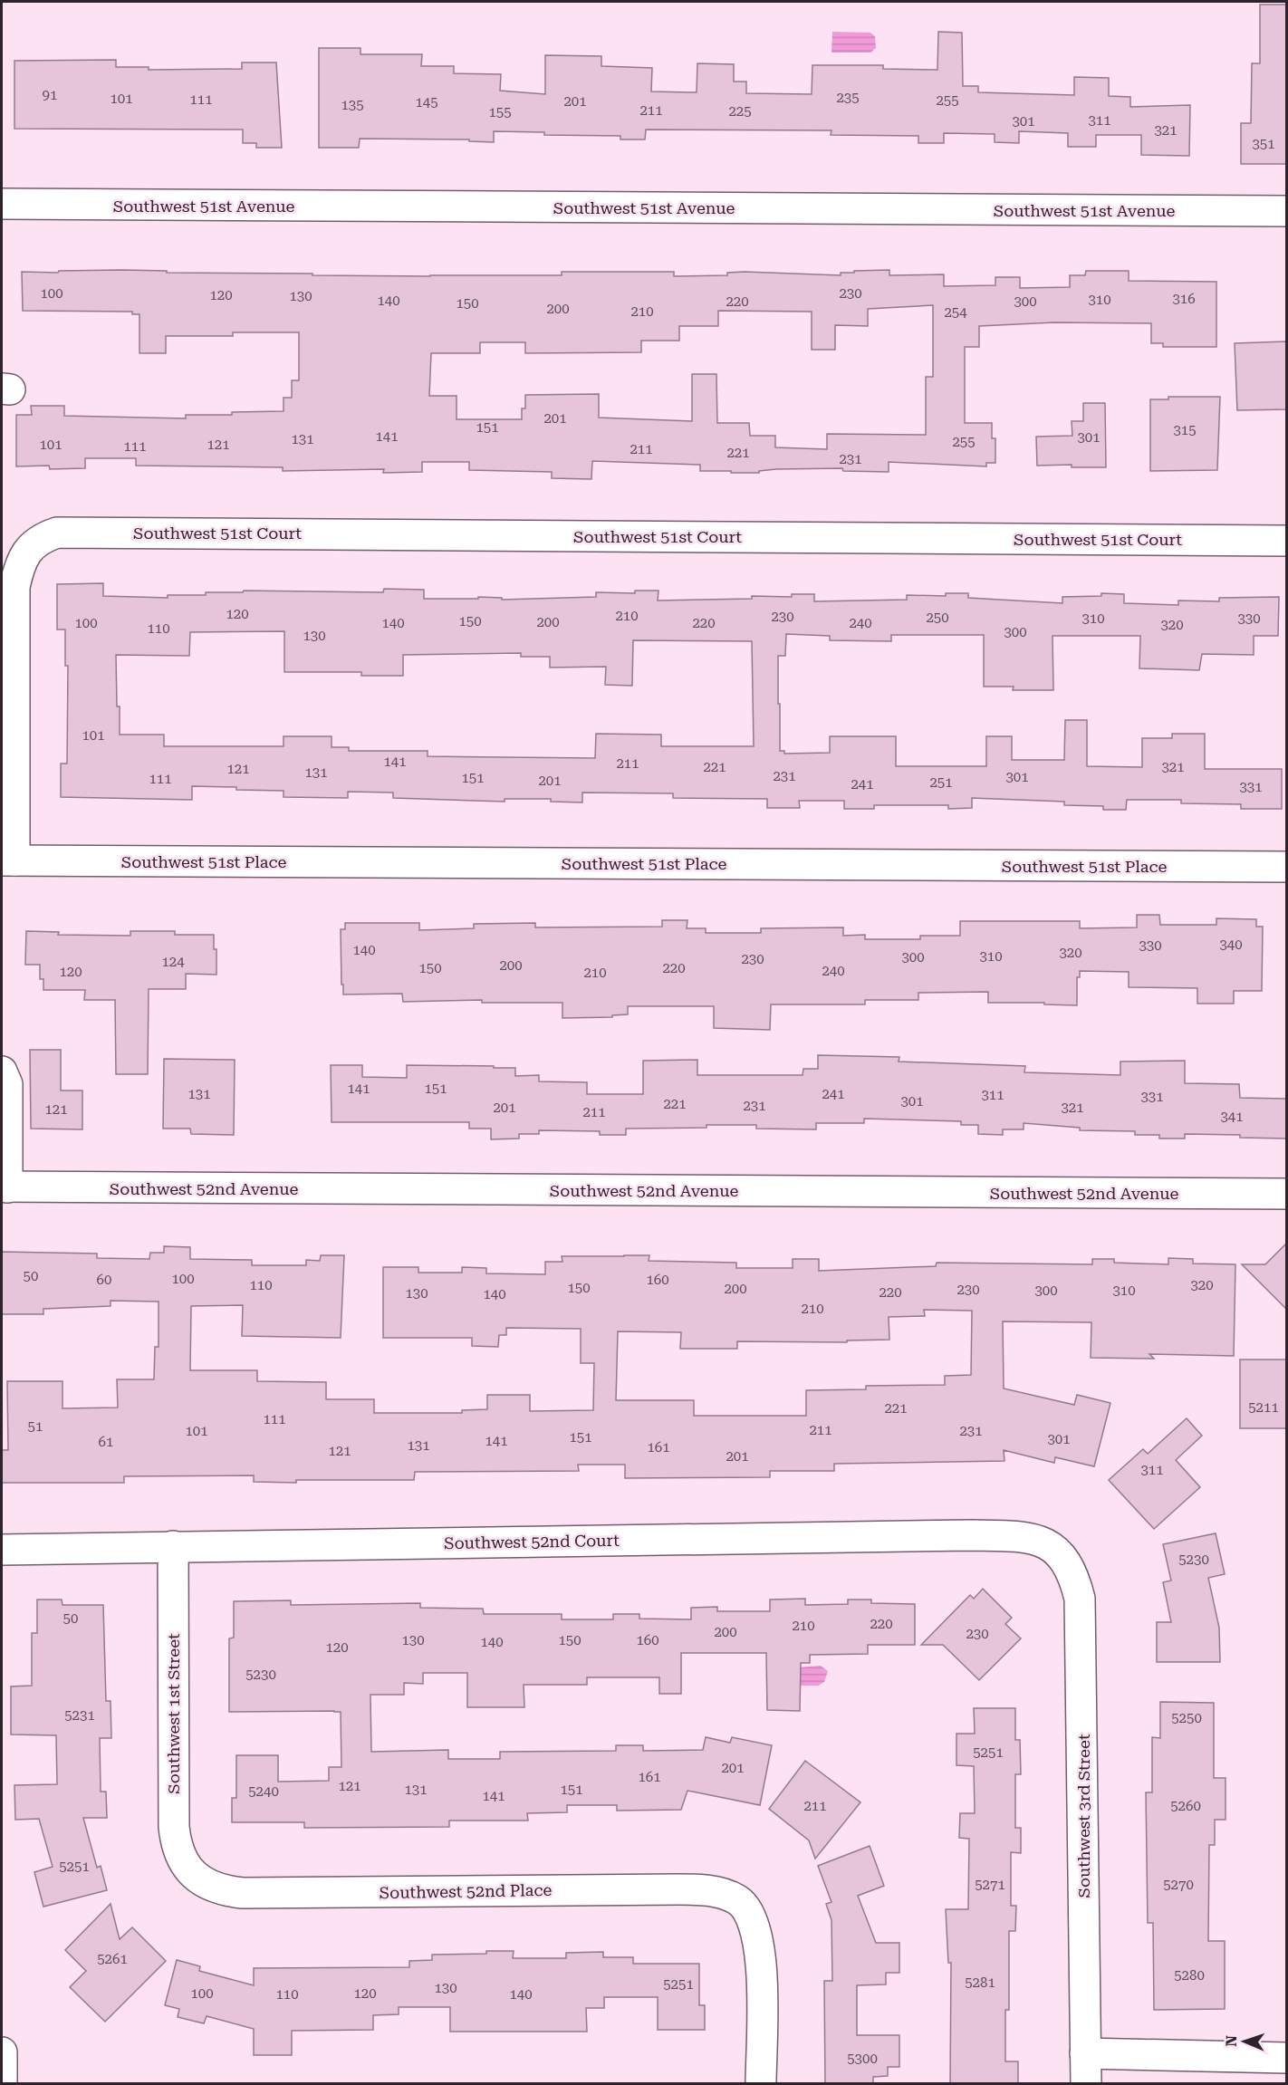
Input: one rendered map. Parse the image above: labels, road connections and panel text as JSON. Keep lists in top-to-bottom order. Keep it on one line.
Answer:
{"streets":{"street":["Southwest 51st Avenue","Southwest 51st Court","Southwest 51st Place","Southwest 52nd Avenue","Southwest 52nd Court","Southwest 1st Street","Southwest 3rd Street","Southwest 52nd Place"]},"crossings":[["Southwest 51st Court","Southwest 51st Place"],["Southwest 52nd Court","Southwest 1st Street"],["Southwest 52nd Court","Southwest 3rd Street"],["Southwest 1st Street","Southwest 52nd Place"]],"house_numbers":["91","235","101","111","255","201","145","135","211","225","155","311","301","321","351","100","230","120","130","316","310","140","220","300","150","200","210","254","201","151","315","141","301","131","255","101","121","111","211","221","231","120","210","230","250","310","330","150","200","100","140","220","240","320","110","300","130","101","141","211","221","321","121","131","231","301","151","111","201","251","241","331","340","330","140","320","310","300","230","124","200","150","220","240","120","210","141","151","131","241","311","331","301","221","231","201","321","121","211","341","50","100","60","160","110","320","150","200","230","300","310","220","130","140","210","5211","221","111","51","211","101","231","151","301","141","61","131","161","121","201","311","5230","50","220","210","200","230","130","150","160","140","120","5230","5231","5250","5251","201","161","121","131","151","5240","141","211","5260","5251","5271","5270","5261","5280","5281","5251","130","100","120","110","140","5300"],"north":"left"}
